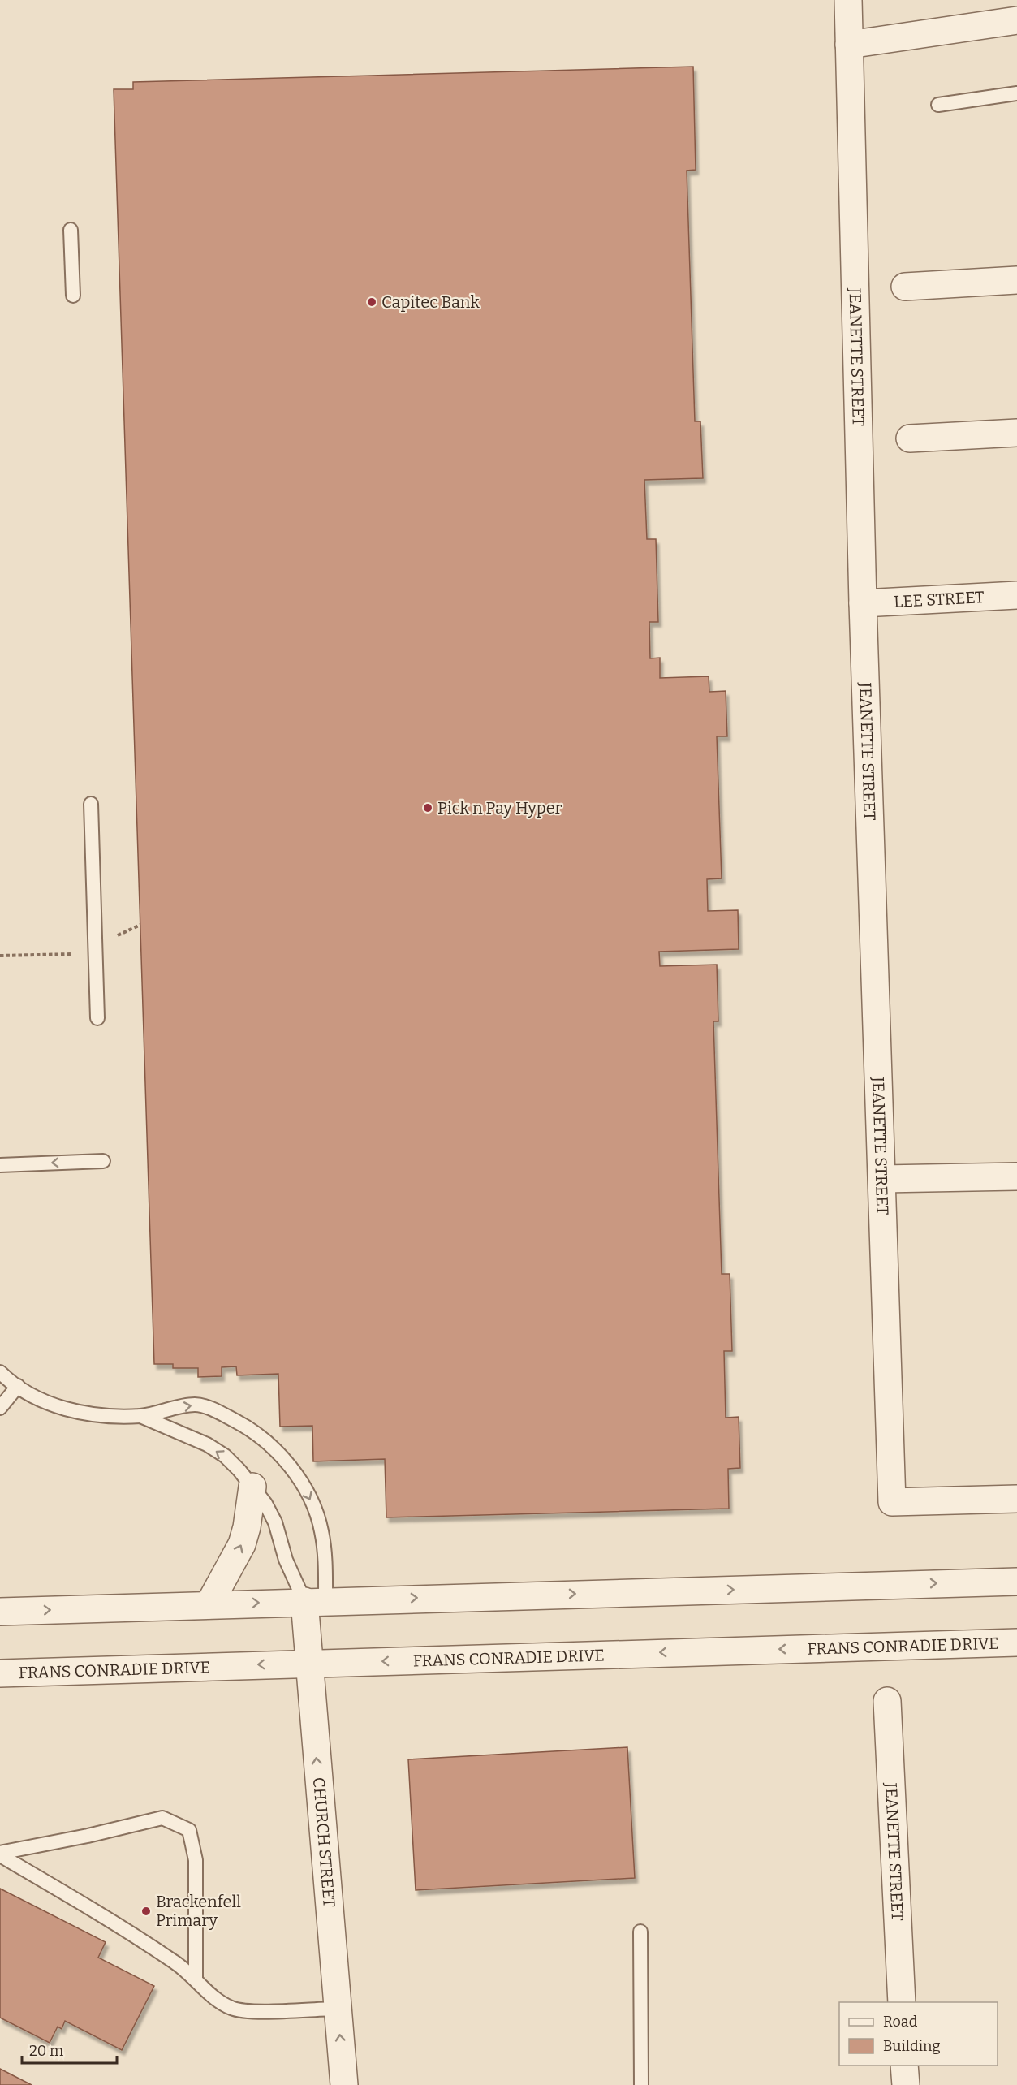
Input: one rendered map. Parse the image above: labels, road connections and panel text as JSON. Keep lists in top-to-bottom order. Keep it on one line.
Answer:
{"streets":{"street":["JEANETTE STREET","LEE STREET","FRANS CONRADIE DRIVE","CHURCH STREET"]},"crossings":[["JEANETTE STREET","LEE STREET"],["FRANS CONRADIE DRIVE","CHURCH STREET"]],"one_way":["CHURCH STREET"],"places":["Capitec Bank","Pick n Pay Hyper","Brackenfell Primary"],"legend":["Road","Building"],"scale_bar":"20 m"}
